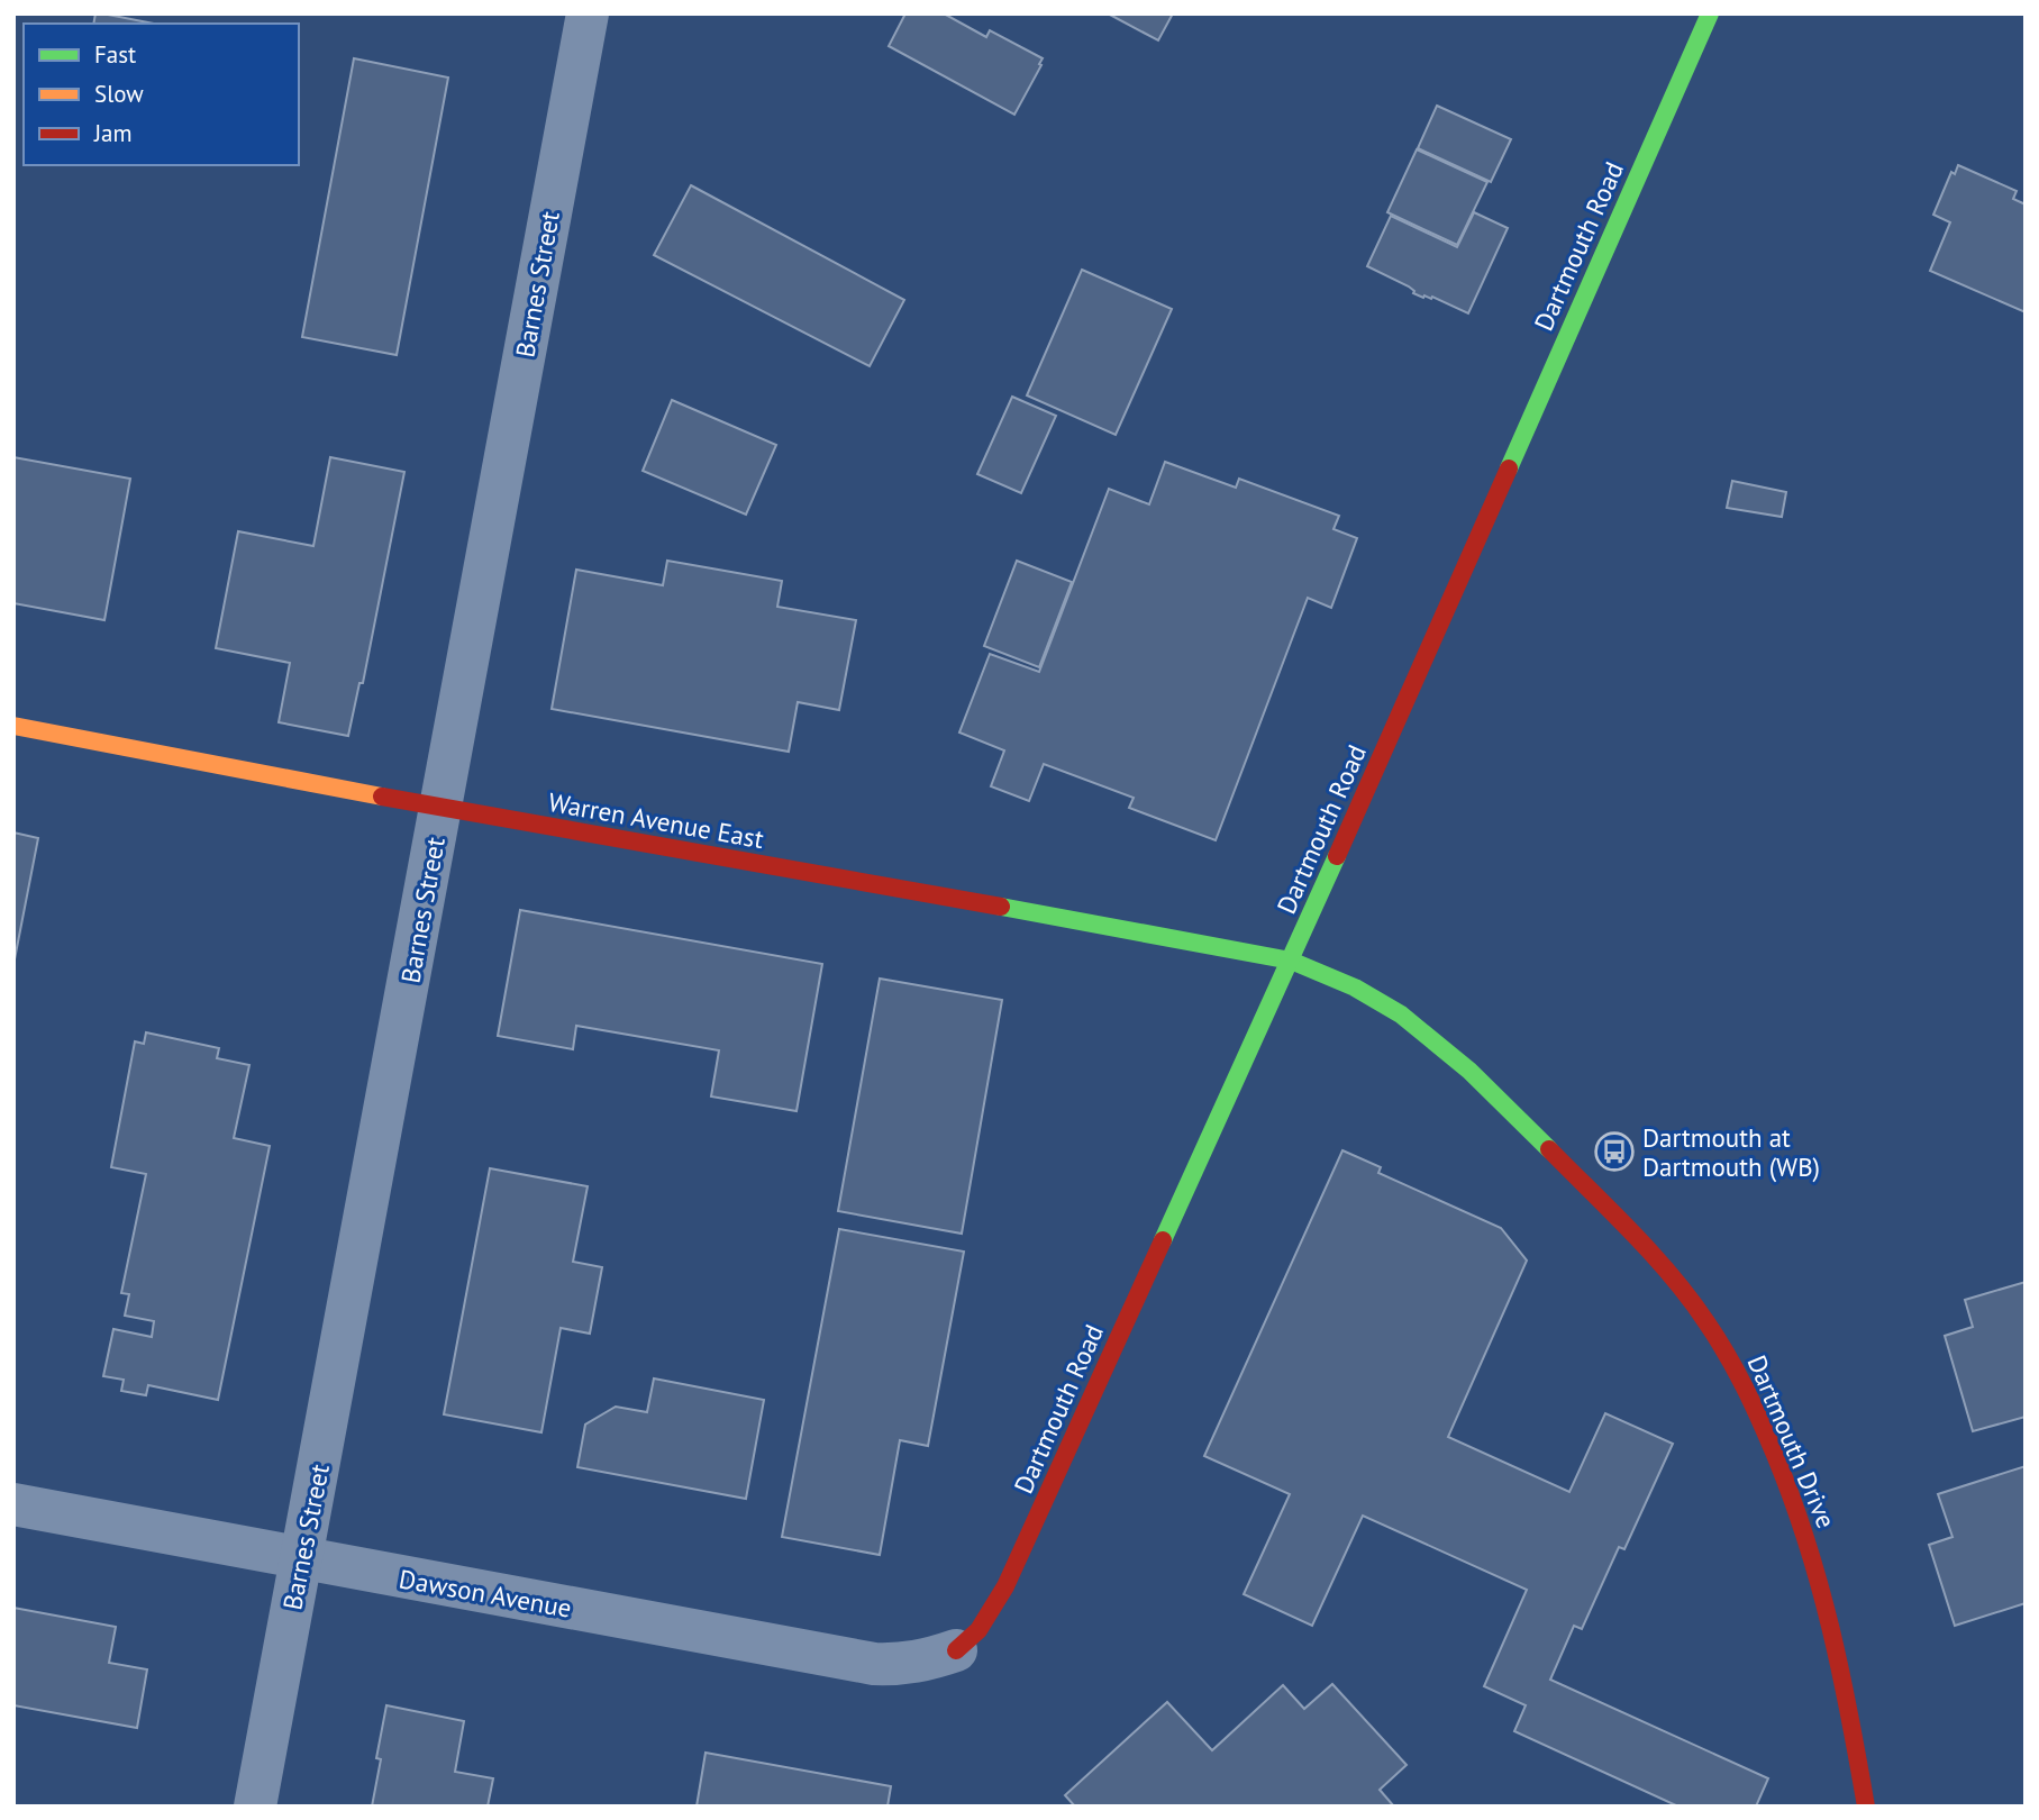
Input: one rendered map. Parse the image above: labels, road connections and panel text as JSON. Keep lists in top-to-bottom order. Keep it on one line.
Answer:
{"streets":{"street":["Dartmouth Road","Barnes Street","Warren Avenue East","Dartmouth Drive","Dawson Avenue"]},"crossings":[["Dartmouth Road","Warren Avenue East"],["Dartmouth Road","Dartmouth Drive"],["Dartmouth Road","Dawson Avenue"],["Barnes Street","Warren Avenue East"],["Barnes Street","Dawson Avenue"],["Warren Avenue East","Dartmouth Drive"]],"places":{"bus stop":["Dartmouth at Dartmouth (WB)"]},"legend":["Fast","Slow","Jam"]}
